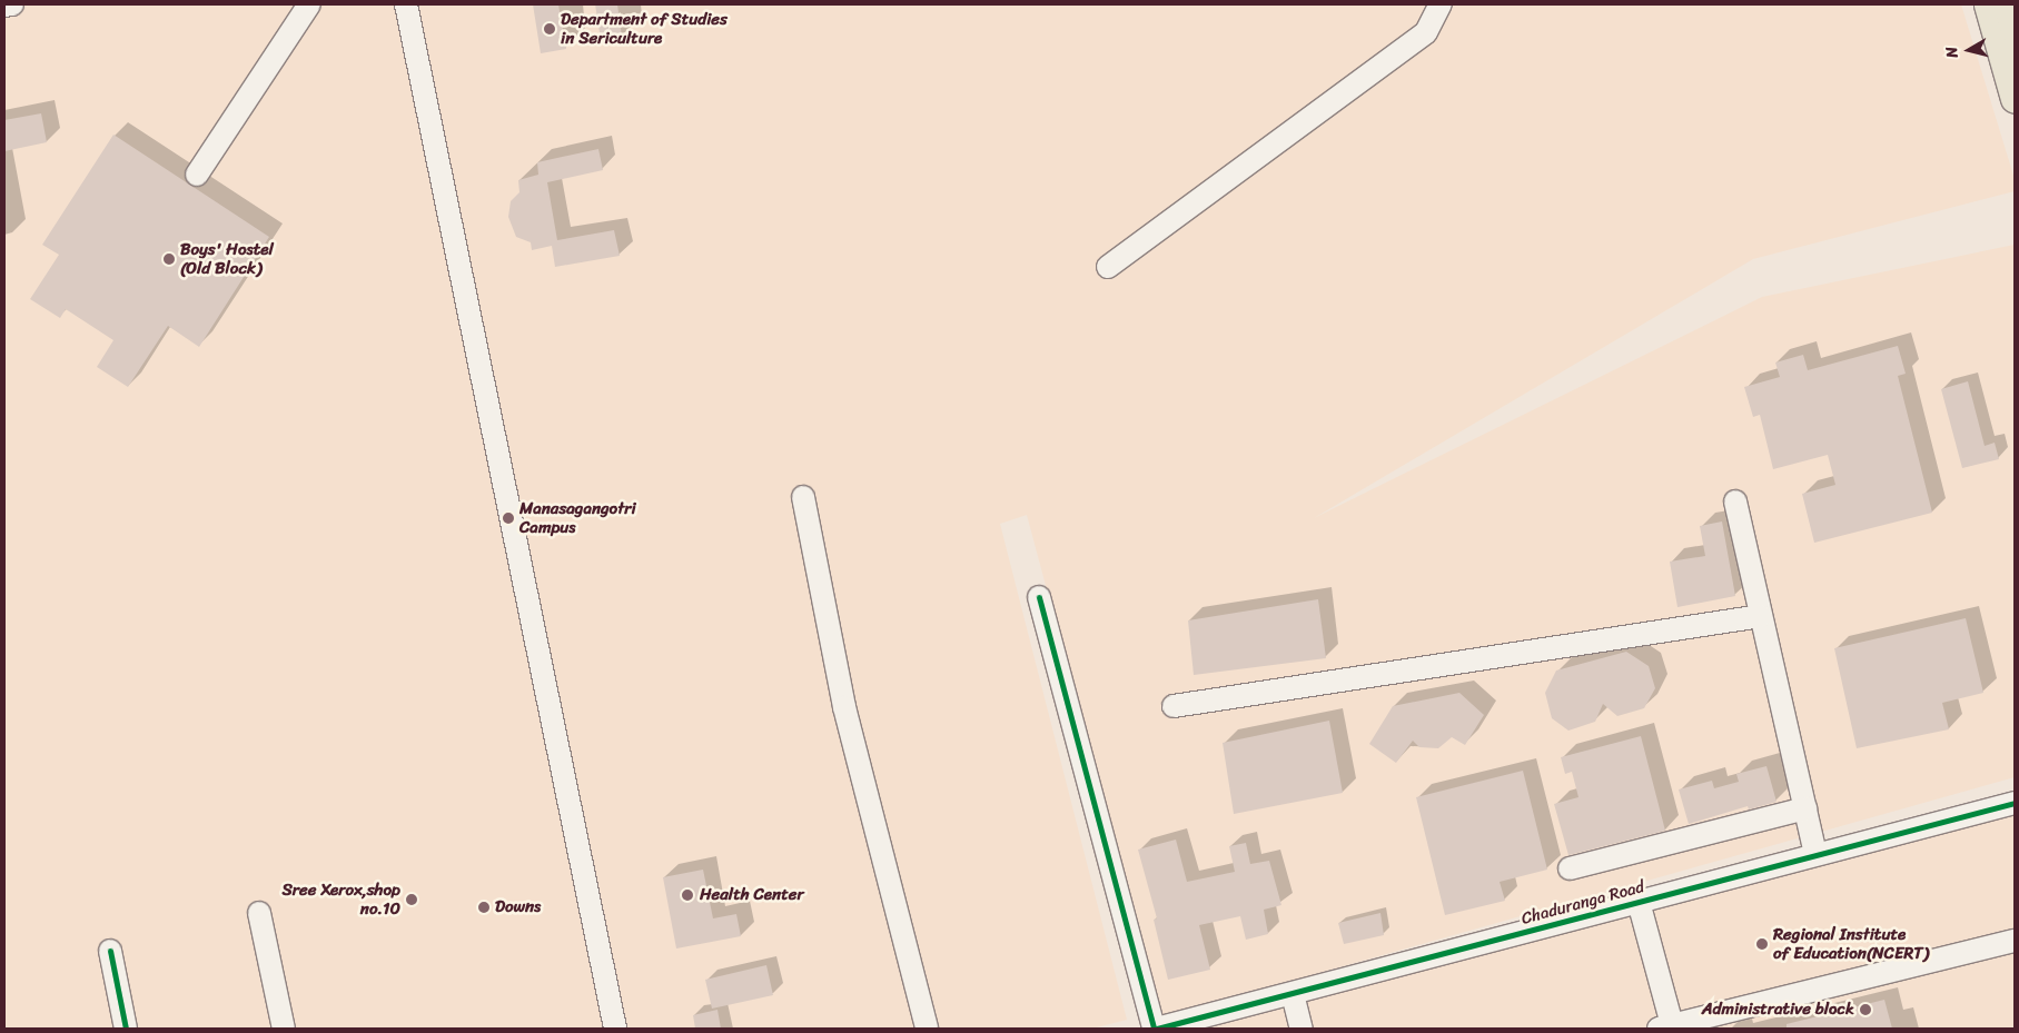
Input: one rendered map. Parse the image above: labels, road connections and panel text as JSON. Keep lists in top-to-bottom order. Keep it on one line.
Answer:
{"streets":{"street":["Chaduranga Road"]},"places":["Department of Studies in Sericulture","Boys' Hostel (Old Block)","Manasagangotri Campus","Health Center","Sree Xerox,shop no.10","Downs","Regional Institute of Education(NCERT)","Administrative block"],"north":"left"}
